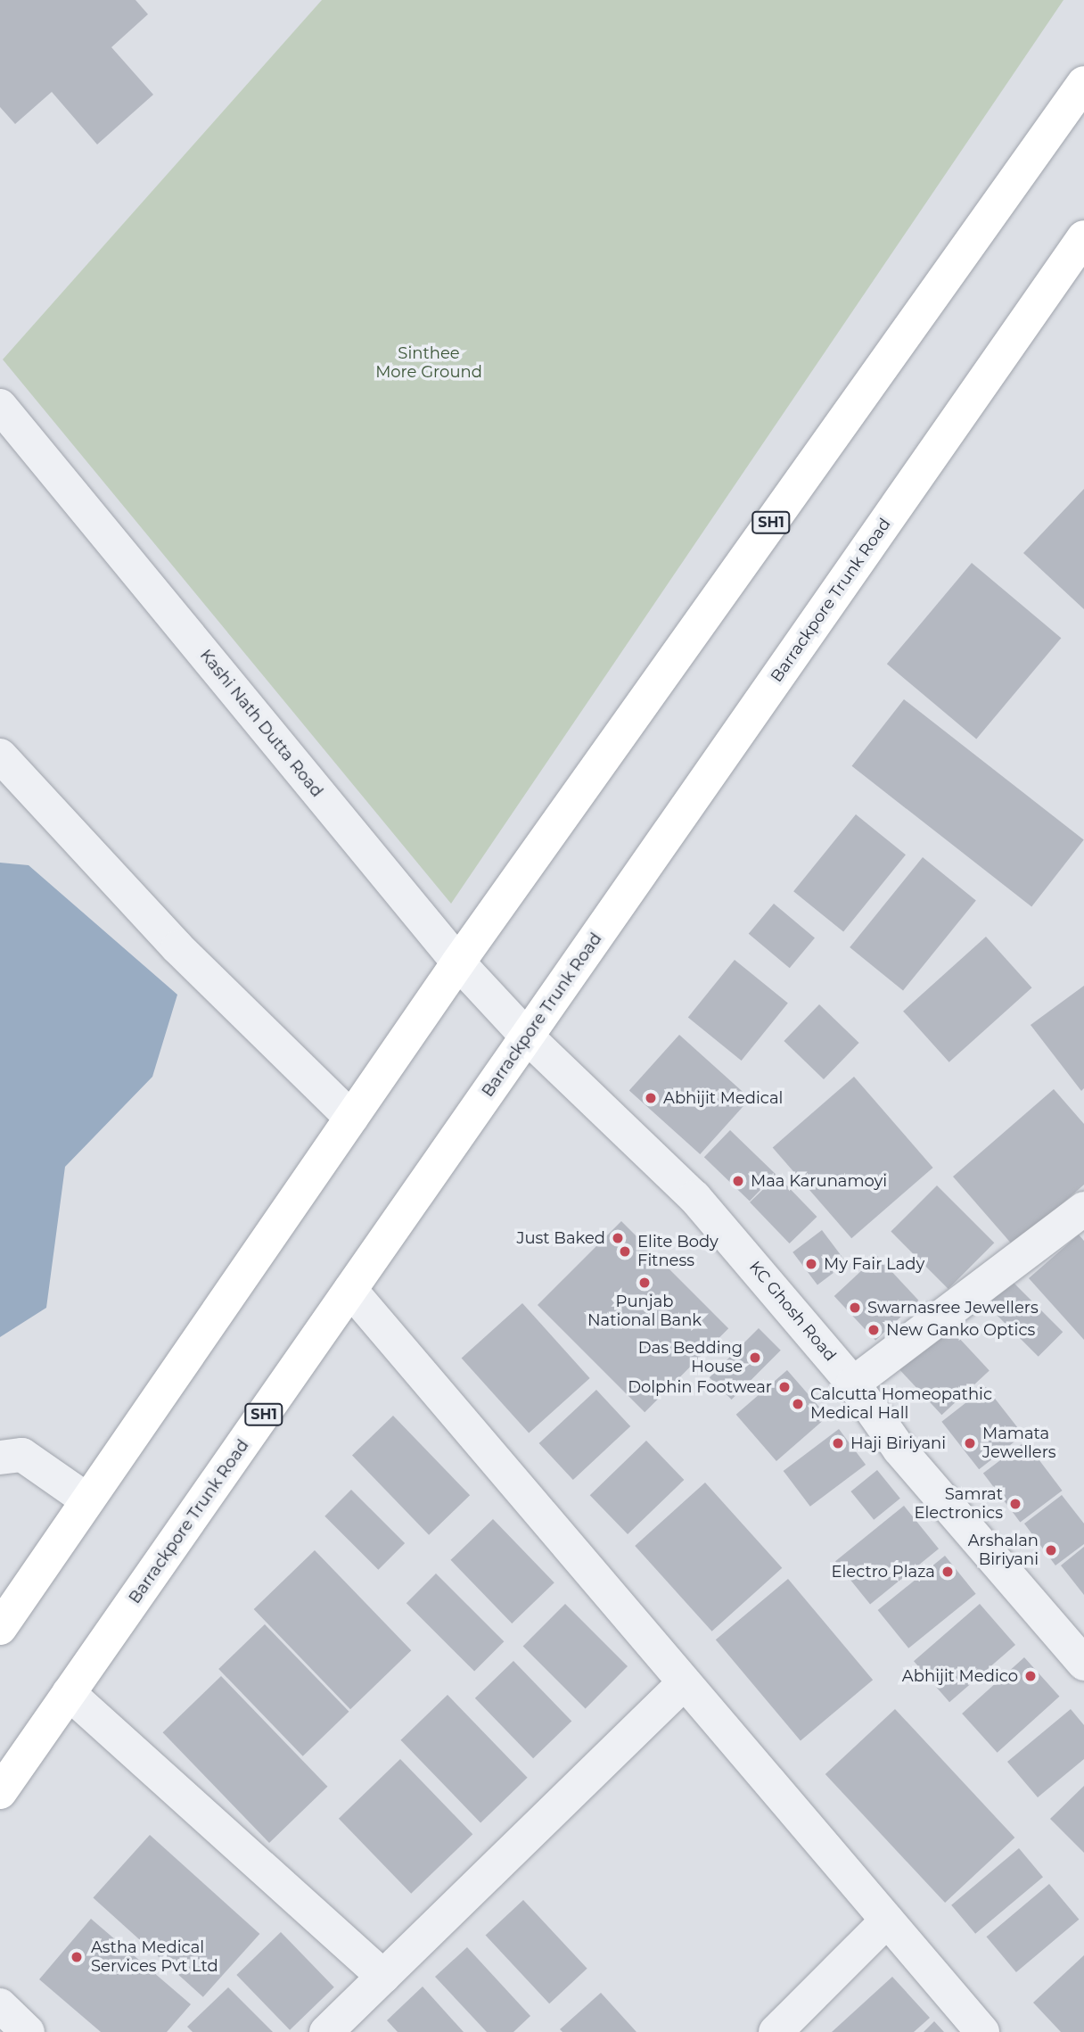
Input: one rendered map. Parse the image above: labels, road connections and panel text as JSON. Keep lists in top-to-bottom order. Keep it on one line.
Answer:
{"streets":{"main road":["SH1","Barrackpore Trunk Road"],"street":["Kashi Nath Dutta Road","KC Ghosh Road"]},"crossings":[["SH1","Kashi Nath Dutta Road"],["Barrackpore Trunk Road","Kashi Nath Dutta Road"],["Barrackpore Trunk Road","KC Ghosh Road"],["Kashi Nath Dutta Road","KC Ghosh Road"]],"parks":["Sinthee More Ground"],"places":["Abhijit Medical","Maa Karunamoyi","Just Baked","Elite Body Fitness","My Fair Lady","Punjab National Bank","Swarnasree Jewellers","New Ganko Optics","Das Bedding House","Dolphin Footwear","Calcutta Homeopathic Medical Hall","Haji Biriyani","Mamata Jewellers","Samrat Electronics","Arshalan Biriyani","Electro Plaza","Abhijit Medico","Astha Medical Services Pvt Ltd"]}
